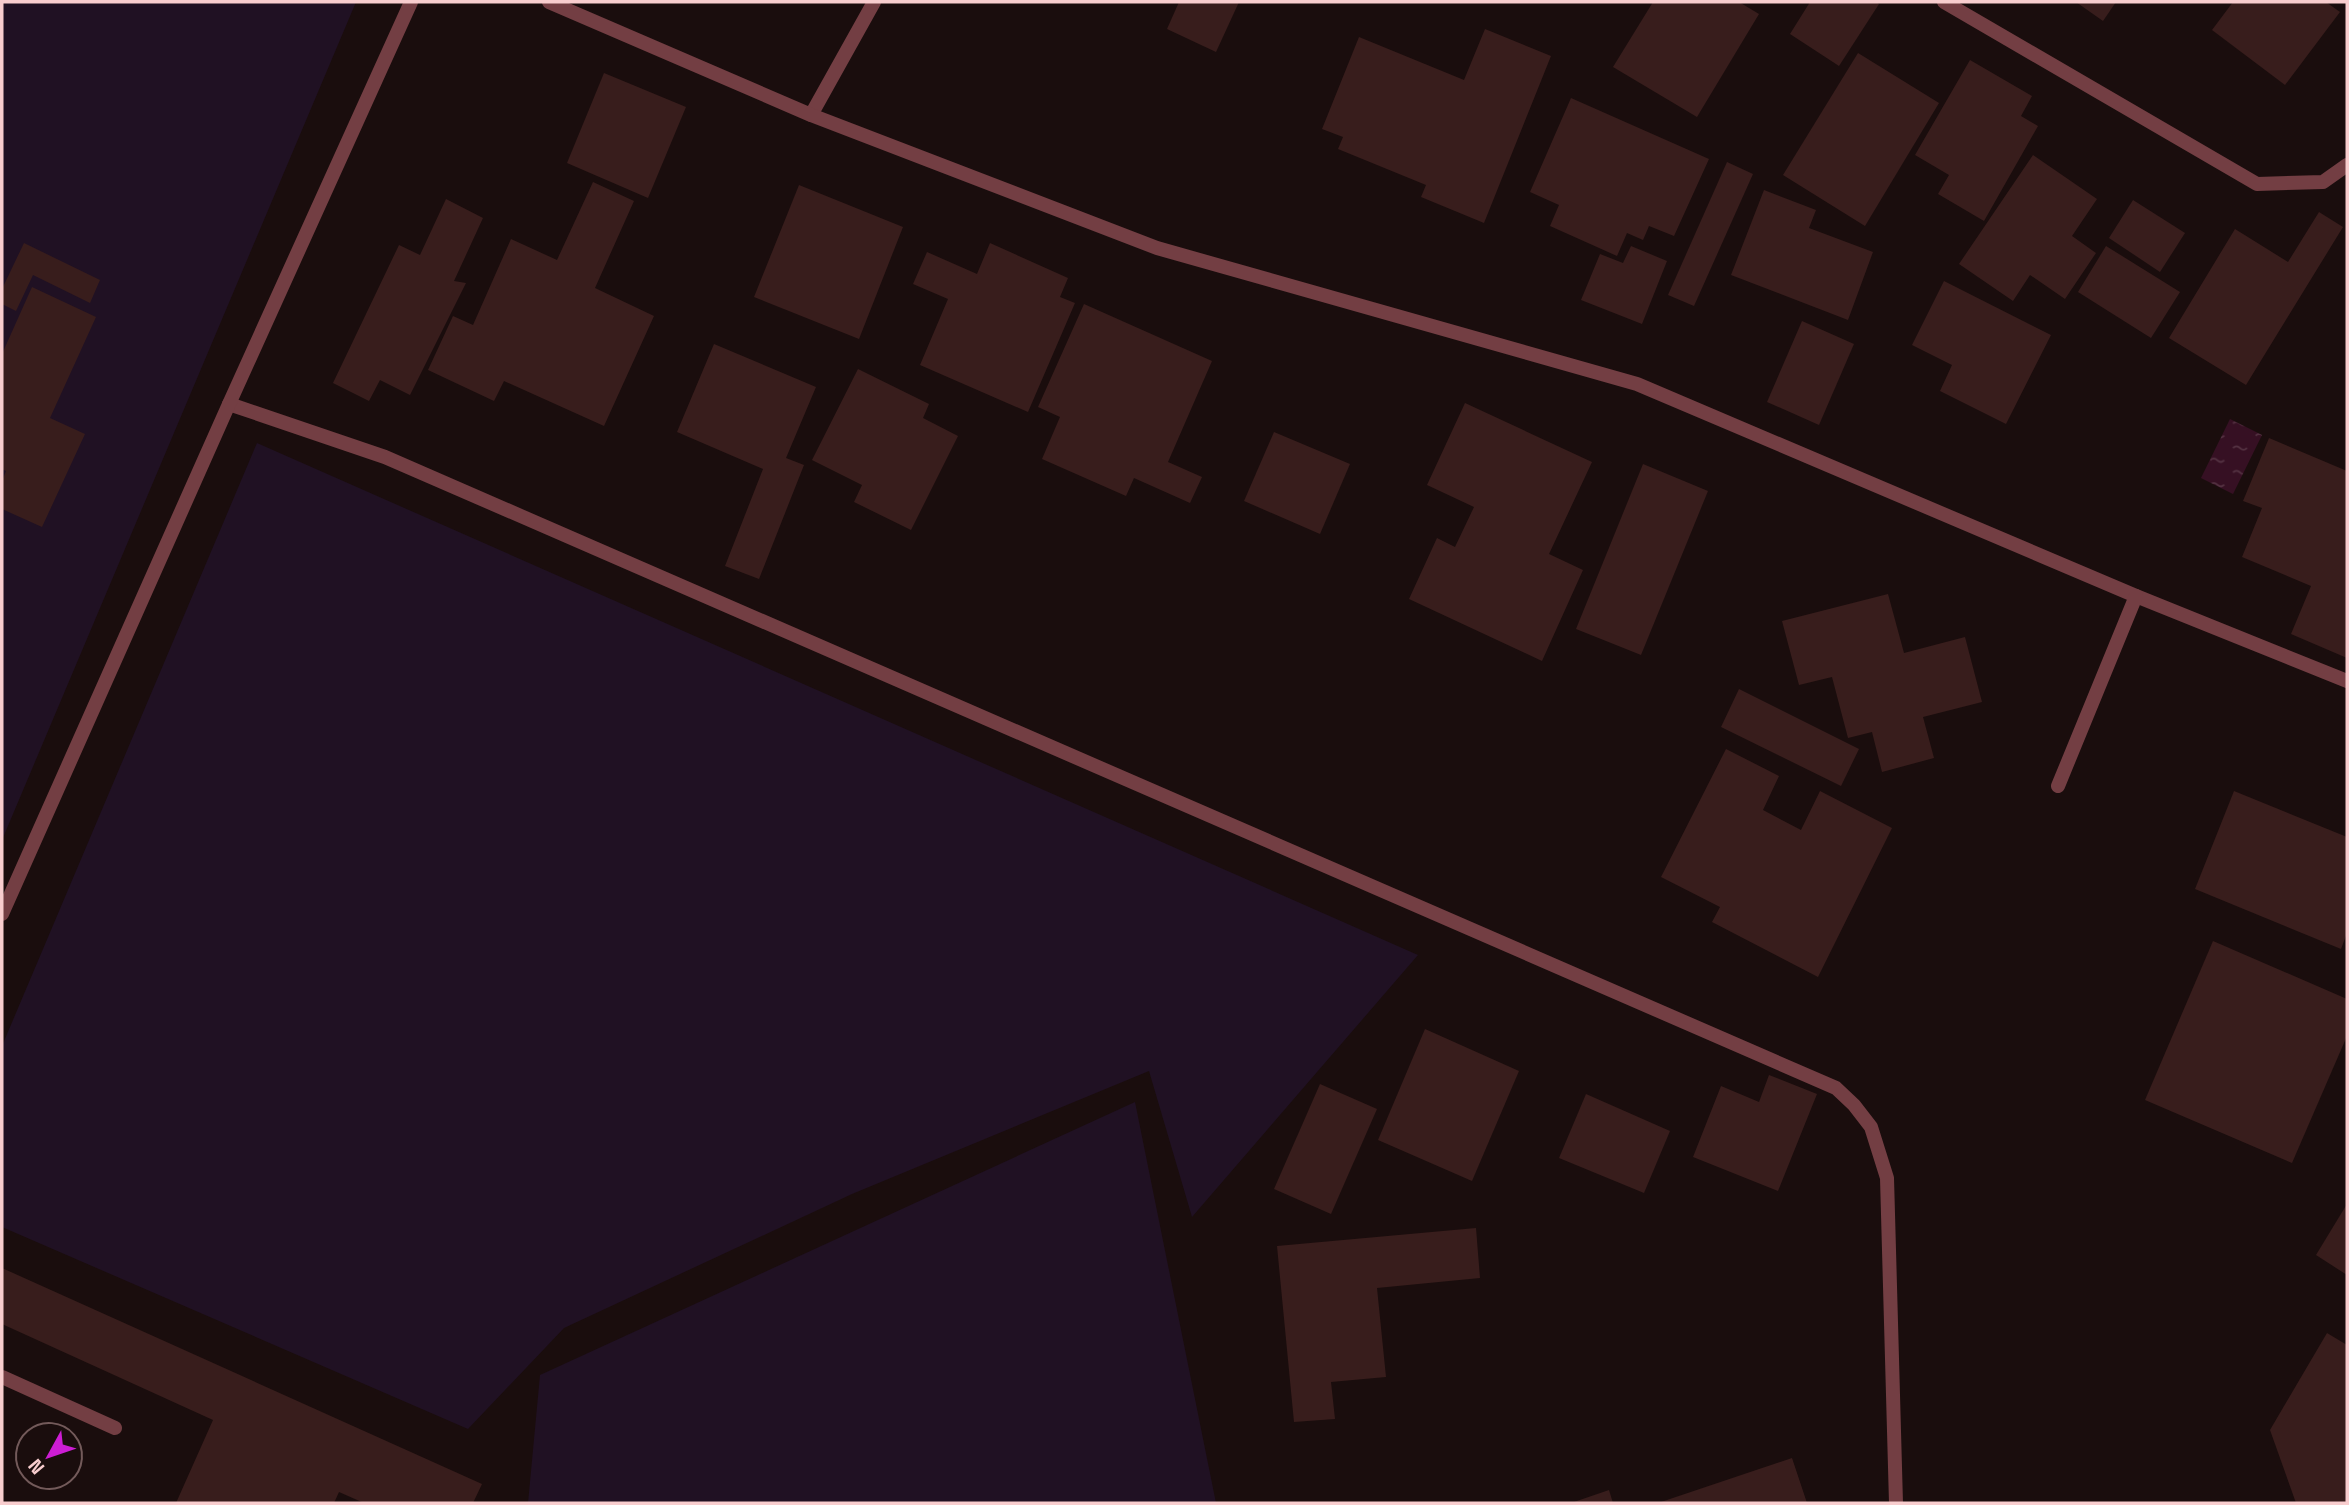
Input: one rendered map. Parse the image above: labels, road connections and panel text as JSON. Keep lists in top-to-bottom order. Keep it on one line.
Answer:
{"north":"bottom left"}
